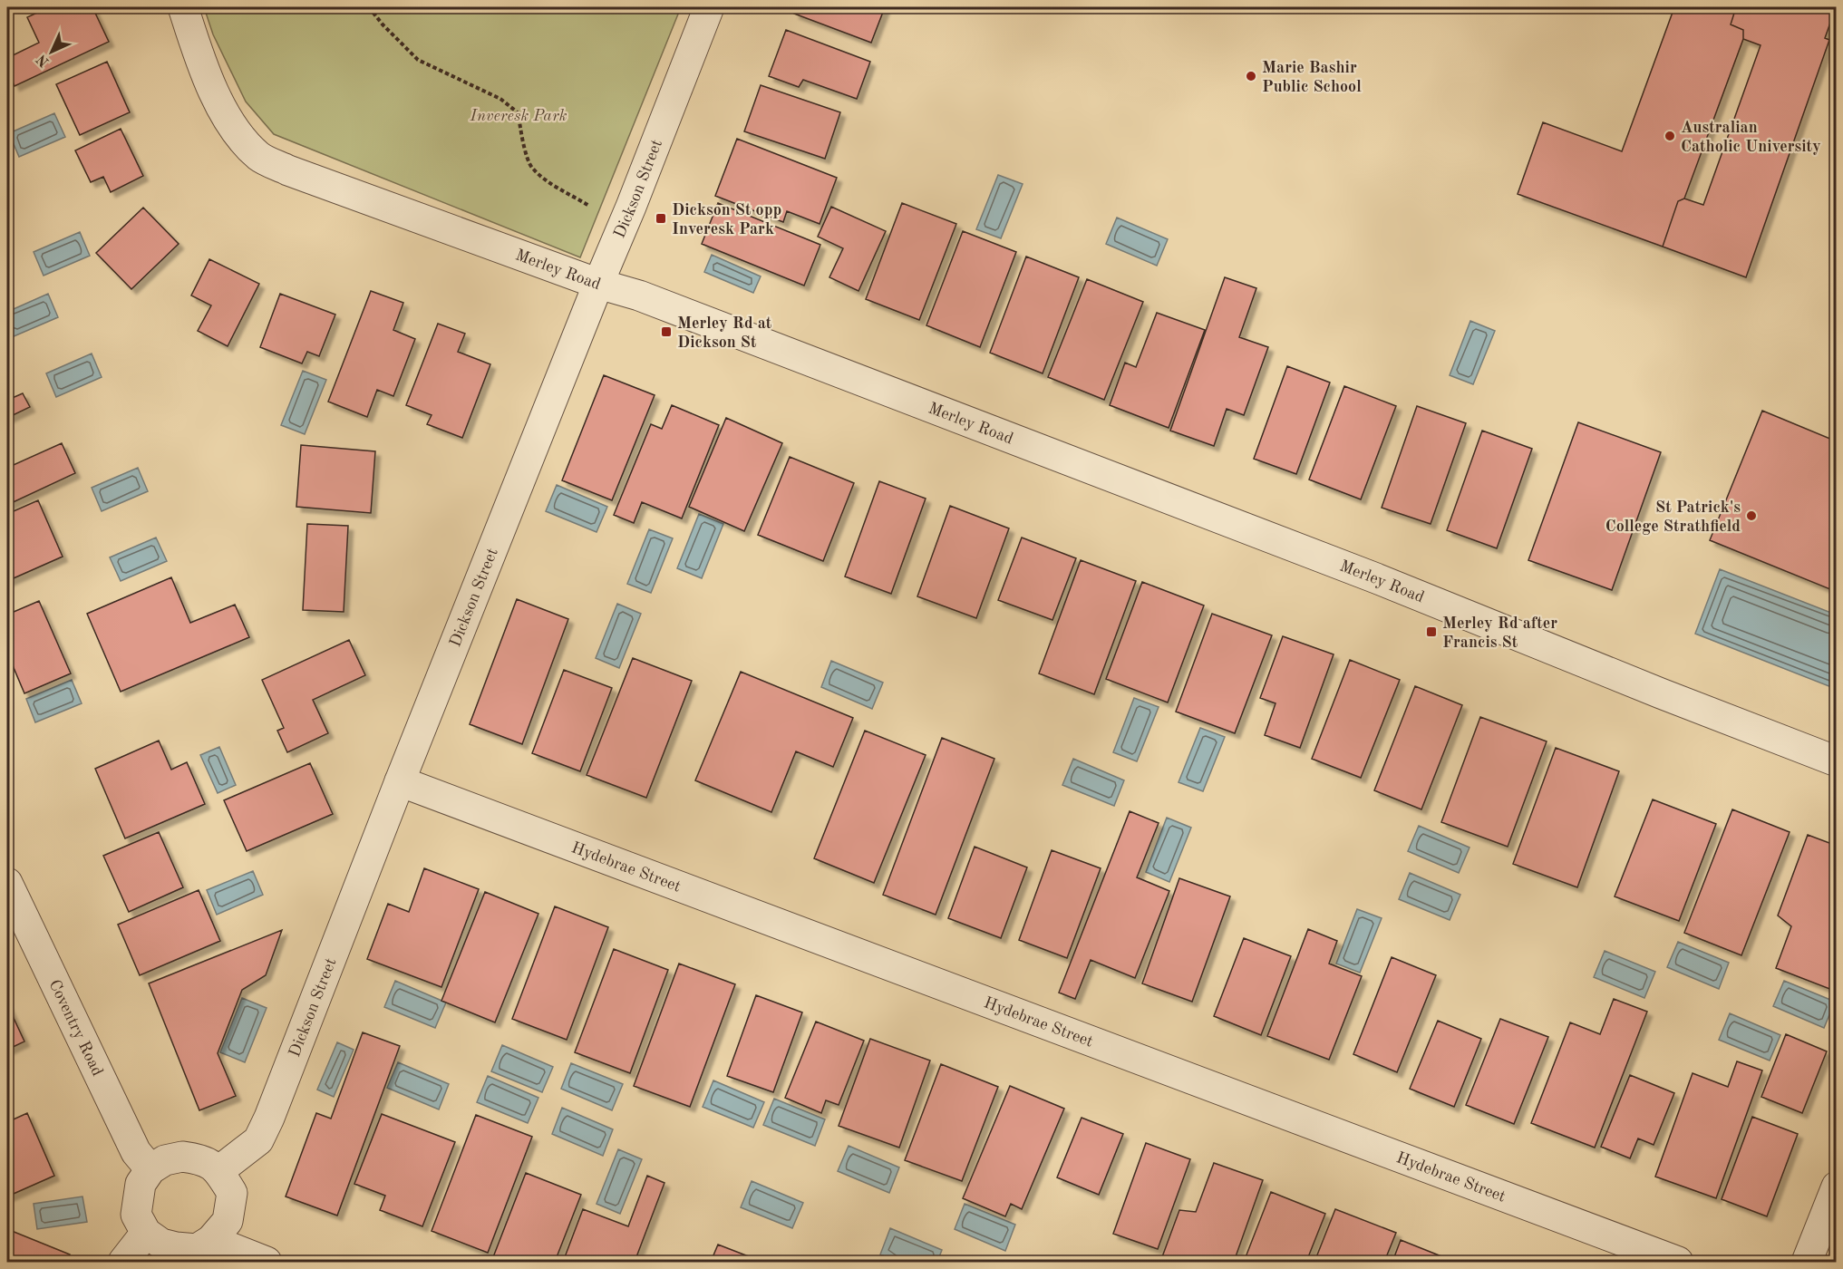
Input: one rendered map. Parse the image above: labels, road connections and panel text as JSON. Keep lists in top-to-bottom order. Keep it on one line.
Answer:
{"streets":{"street":["Dickson Street","Merley Road","Hydebrae Street","Coventry Road"]},"crossings":[["Dickson Street","Merley Road"],["Dickson Street","Hydebrae Street"],["Dickson Street","Coventry Road"]],"parks":["Inveresk Park"],"places":{"other":["Marie Bashir Public School","Australian Catholic University","St Patrick's College Strathfield"],"transit":["Dickson St opp Inveresk Park","Merley Rd at Dickson St","Merley Rd after Francis St"]},"north":"bottom left"}
